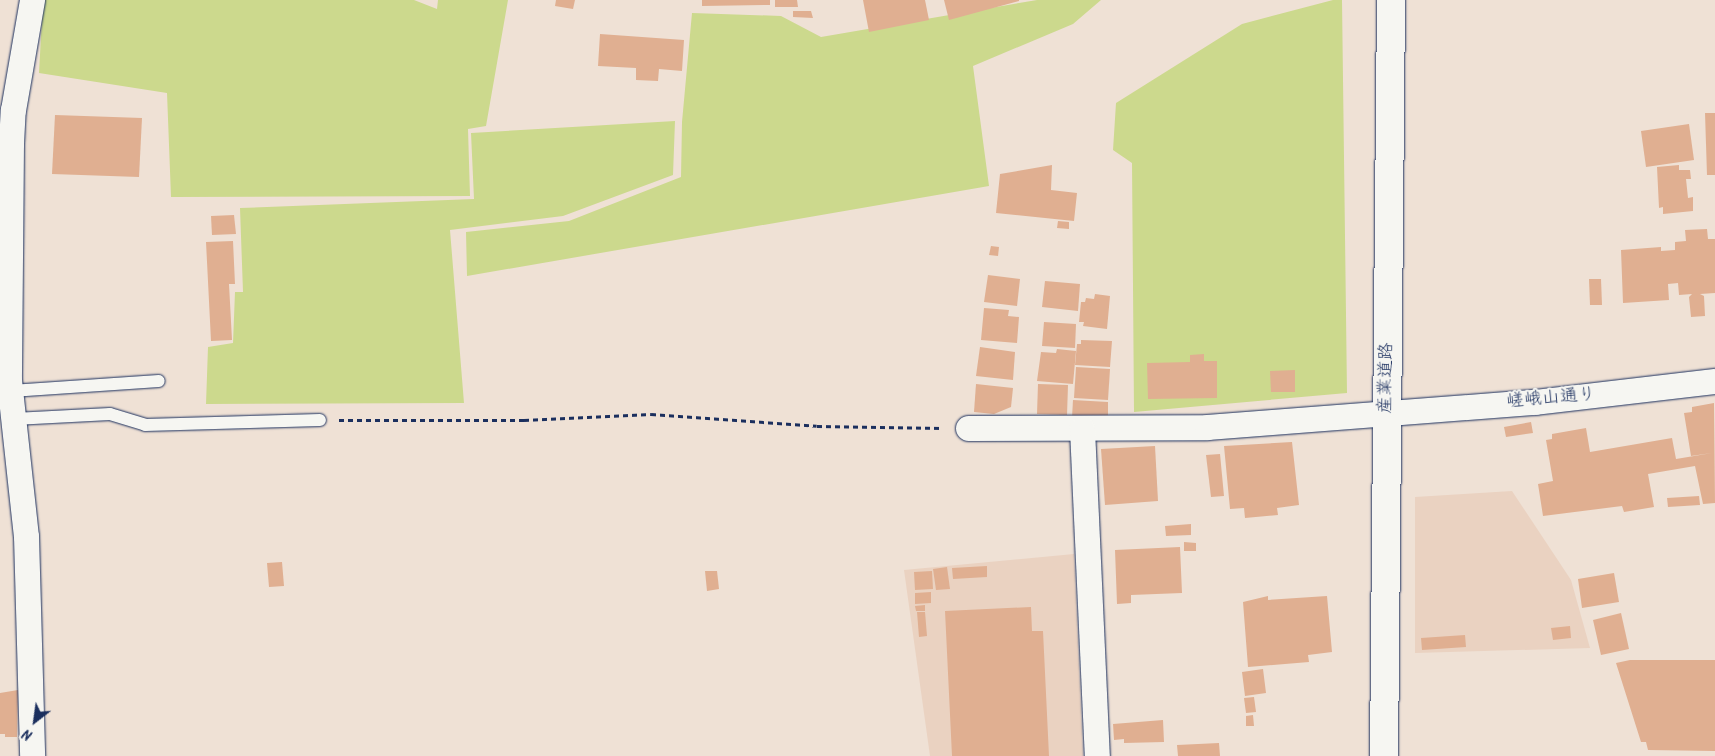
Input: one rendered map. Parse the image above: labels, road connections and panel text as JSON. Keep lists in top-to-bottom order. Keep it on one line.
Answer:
{"streets":{"street":["産業道路","嵯峨山通り"]},"crossings":[["産業道路","嵯峨山通り"]],"north":"bottom left"}
